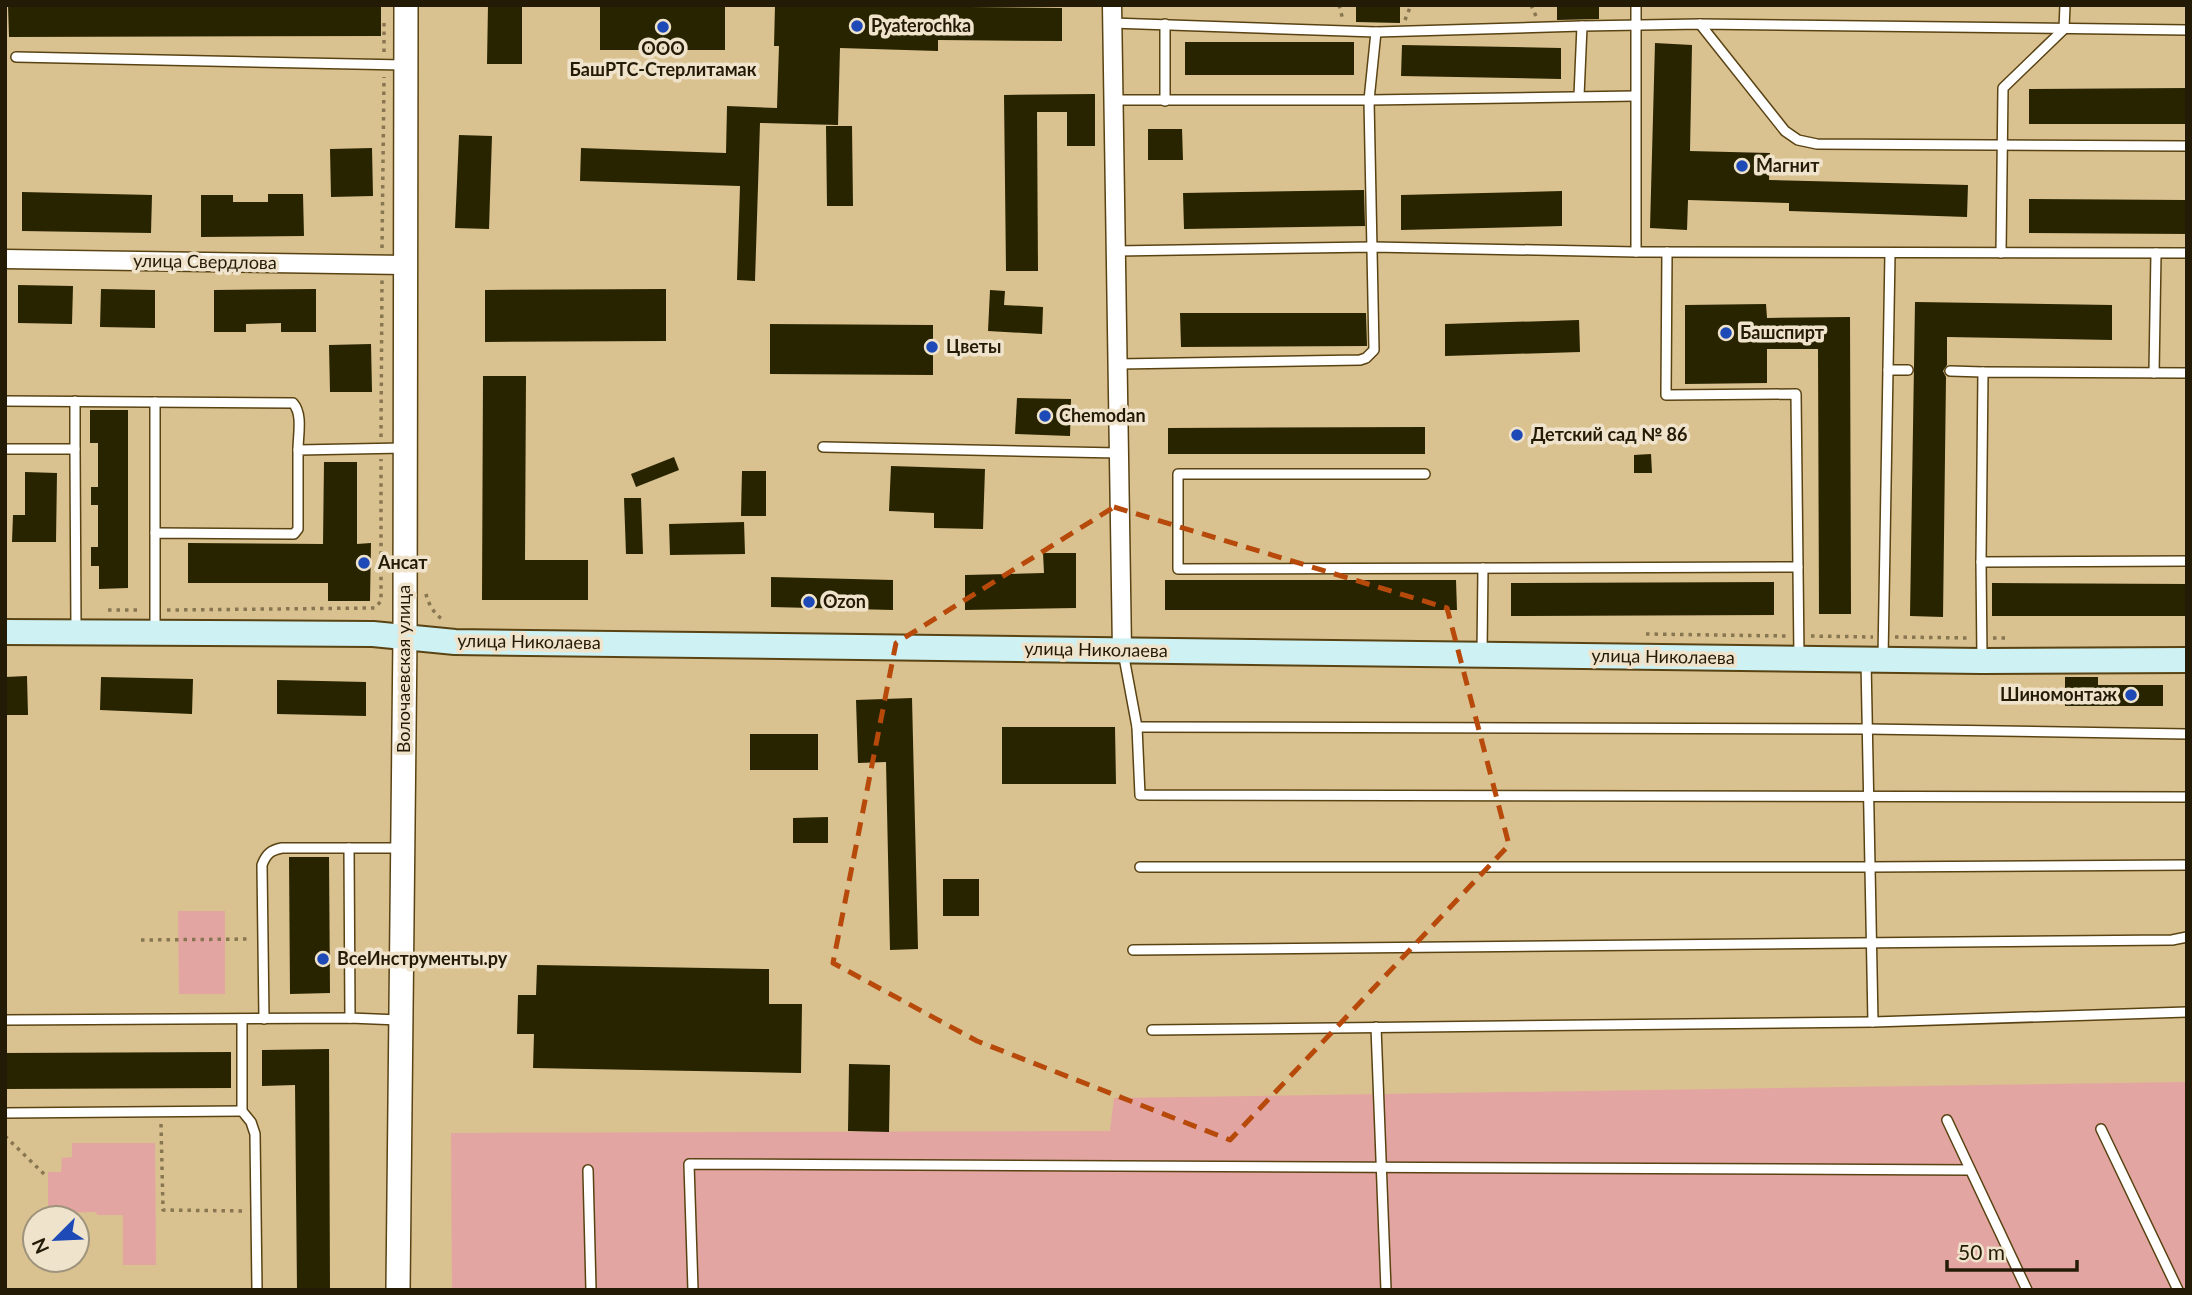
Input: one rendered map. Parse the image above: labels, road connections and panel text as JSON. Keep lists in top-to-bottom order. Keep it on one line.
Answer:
{"streets":{"main road":["улица Николаева"],"street":["улица Свердлова","Волочаевская улица"]},"crossings":[["улица Свердлова","Волочаевская улица"],["улица Николаева","Волочаевская улица"]],"places":["Pyaterochka","ООО БашРТС-Стерлитамак","Магнит","Башспирт","Цветы","Chemodan","Детский сад № 86","Ансат","Ozon","Шиномонтаж","ВсеИнструменты.ру"],"scale_bar":"50 m","north":"bottom left"}
